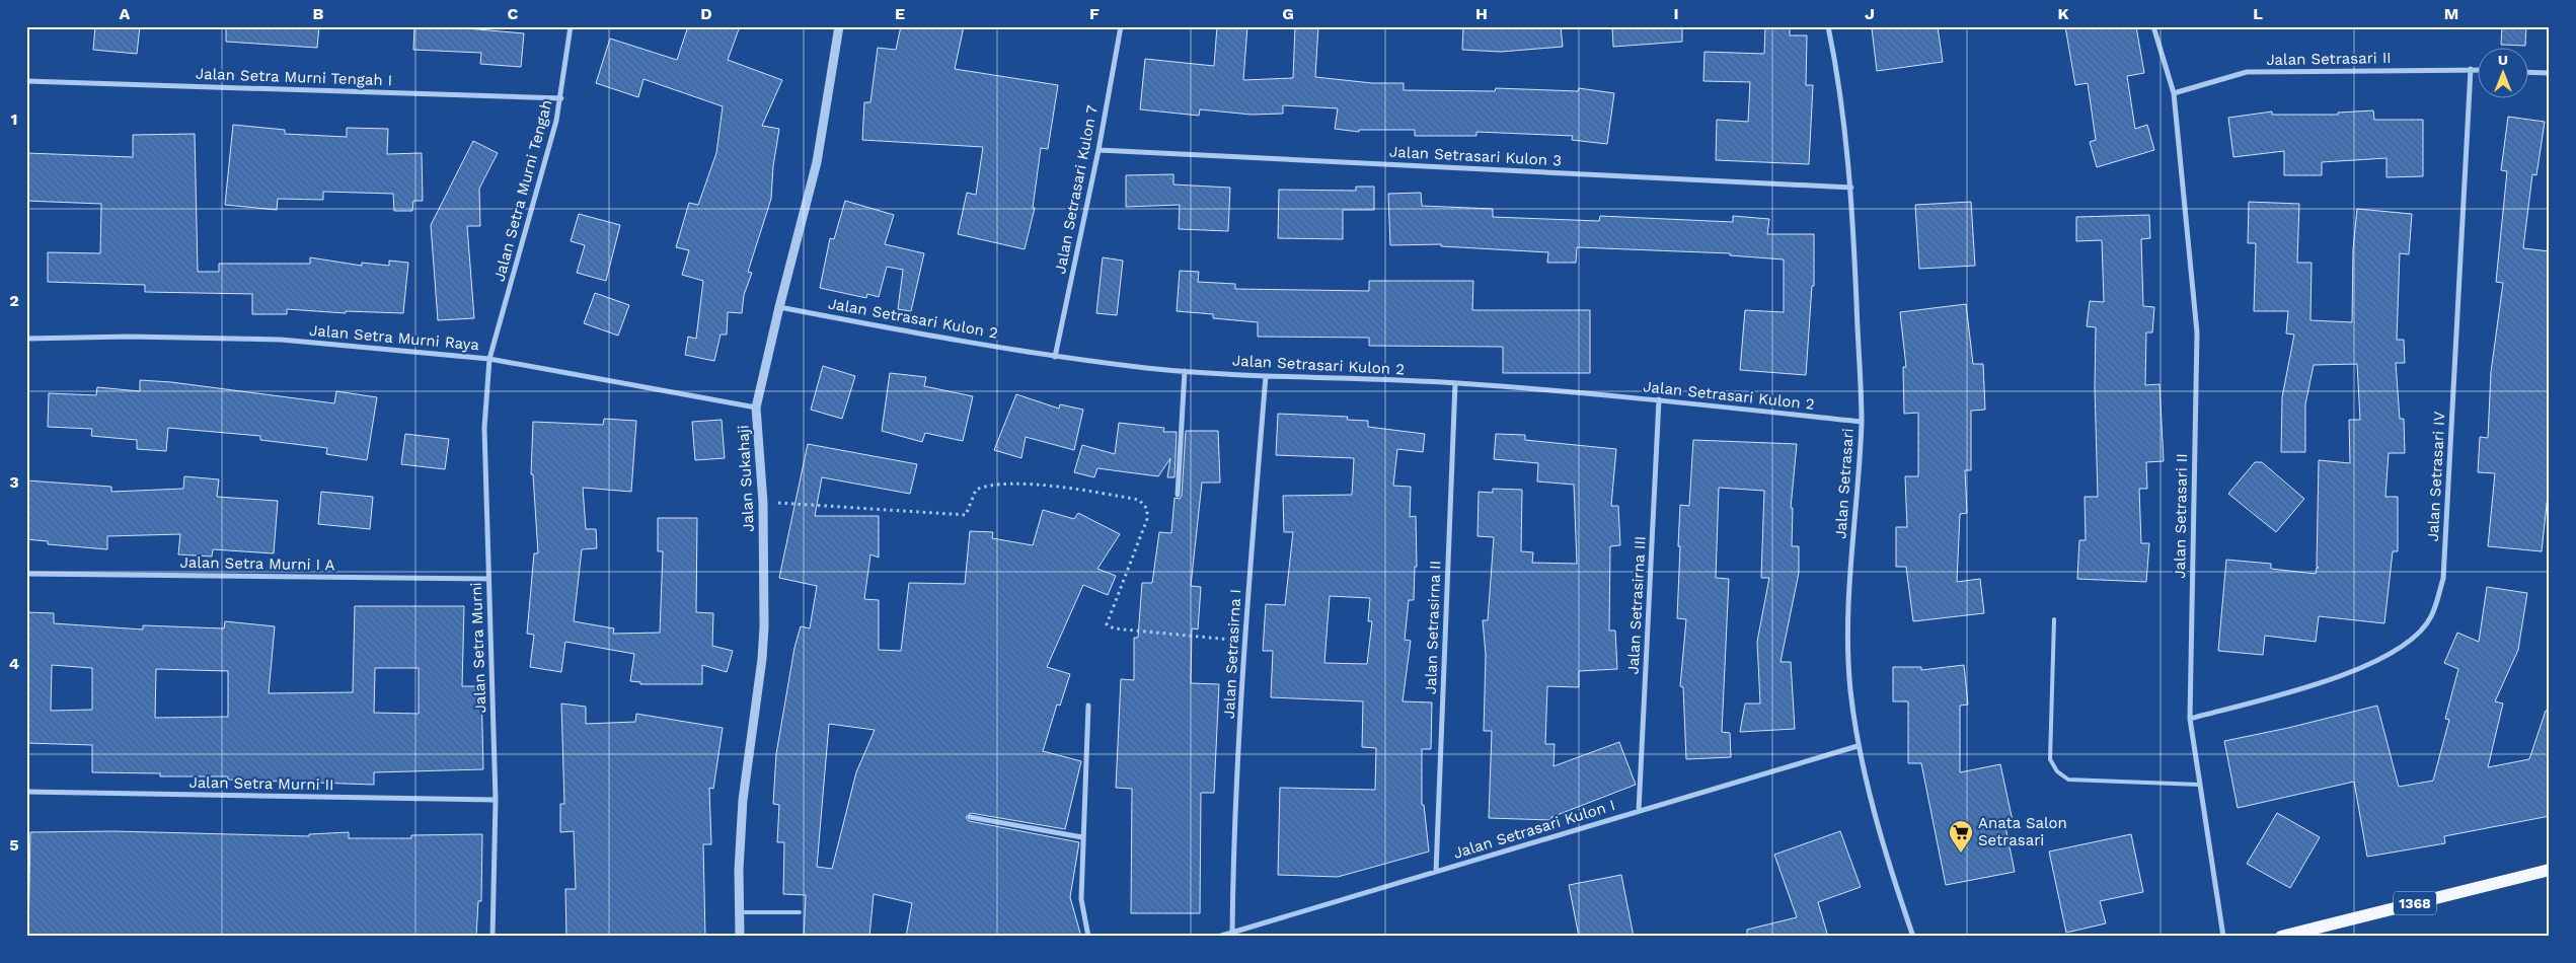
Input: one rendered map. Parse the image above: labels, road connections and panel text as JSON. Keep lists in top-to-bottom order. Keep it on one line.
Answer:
{"streets":{"main road":["1368"],"street":["Jalan Setrasari II","Jalan Setra Murni Tengah I","Jalan Setrasari Kulon 3","Jalan Setrasari Kulon 7","Jalan Setra Murni Tengah","Jalan Setrasari Kulon 2","Jalan Setra Murni Raya","Jalan Setrasari IV","Jalan Sukahaji","Jalan Setrasari","Jalan Setra Murni I A","Jalan Setrasirna III","Jalan Setrasirna II","Jalan Setra Murni","Jalan Setrasirna I","Jalan Setra Murni II","Jalan Setrasari Kulon I"]},"crossings":[["Jalan Setrasari II","Jalan Setrasari IV"],["Jalan Setra Murni Tengah I","Jalan Setra Murni Tengah"],["Jalan Setrasari Kulon 3","Jalan Setrasari Kulon 7"],["Jalan Setrasari Kulon 3","Jalan Setrasari"],["Jalan Setrasari Kulon 7","Jalan Setrasari Kulon 2"],["Jalan Setra Murni Tengah","Jalan Setra Murni Raya"],["Jalan Setra Murni Tengah","Jalan Setra Murni"],["Jalan Setrasari Kulon 2","Jalan Sukahaji"],["Jalan Setrasari Kulon 2","Jalan Setrasari"],["Jalan Setrasari Kulon 2","Jalan Setrasirna III"],["Jalan Setrasari Kulon 2","Jalan Setrasirna II"],["Jalan Setrasari Kulon 2","Jalan Setrasirna I"],["Jalan Setra Murni Raya","Jalan Sukahaji"],["Jalan Setra Murni Raya","Jalan Setra Murni"],["Jalan Setrasari","Jalan Setrasari Kulon I"],["Jalan Setra Murni I A","Jalan Setra Murni"],["Jalan Setrasirna III","Jalan Setrasari Kulon I"],["Jalan Setrasirna II","Jalan Setrasari Kulon I"],["Jalan Setra Murni","Jalan Setra Murni II"],["Jalan Setrasirna I","Jalan Setrasari Kulon I"]],"places":{"supermarket":["Anata Salon Setrasari"]},"north":"top","grid":{"columns":["A","B","C","D","E","F","G","H","I","J","K","L","M"],"rows":["1","2","3","4","5"]}}
